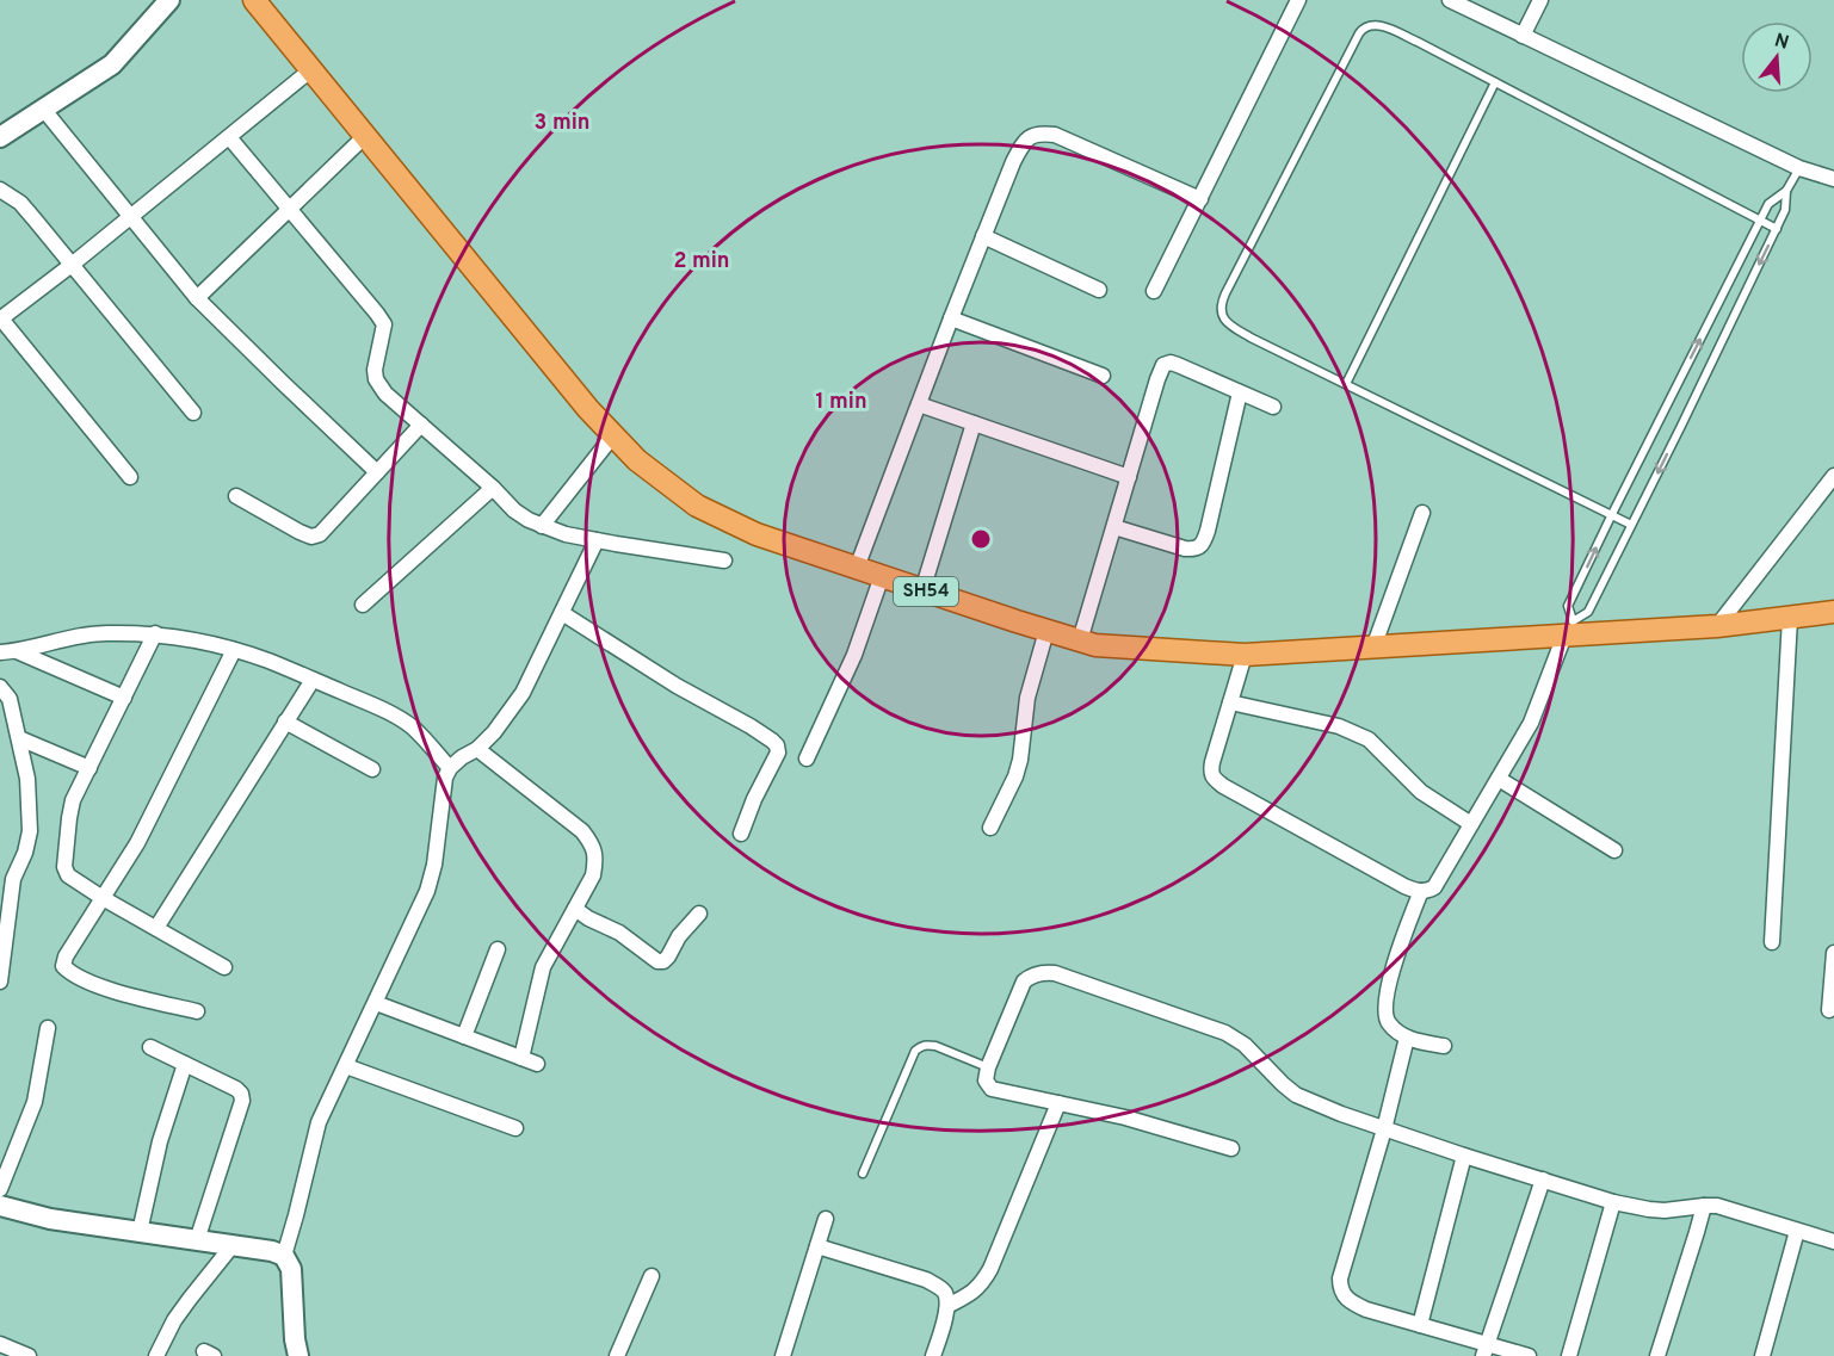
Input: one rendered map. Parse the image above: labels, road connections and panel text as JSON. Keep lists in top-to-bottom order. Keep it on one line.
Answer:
{"streets":{"main road":["SH54"]},"north":"top","rings":["3 min","2 min","1 min"]}
